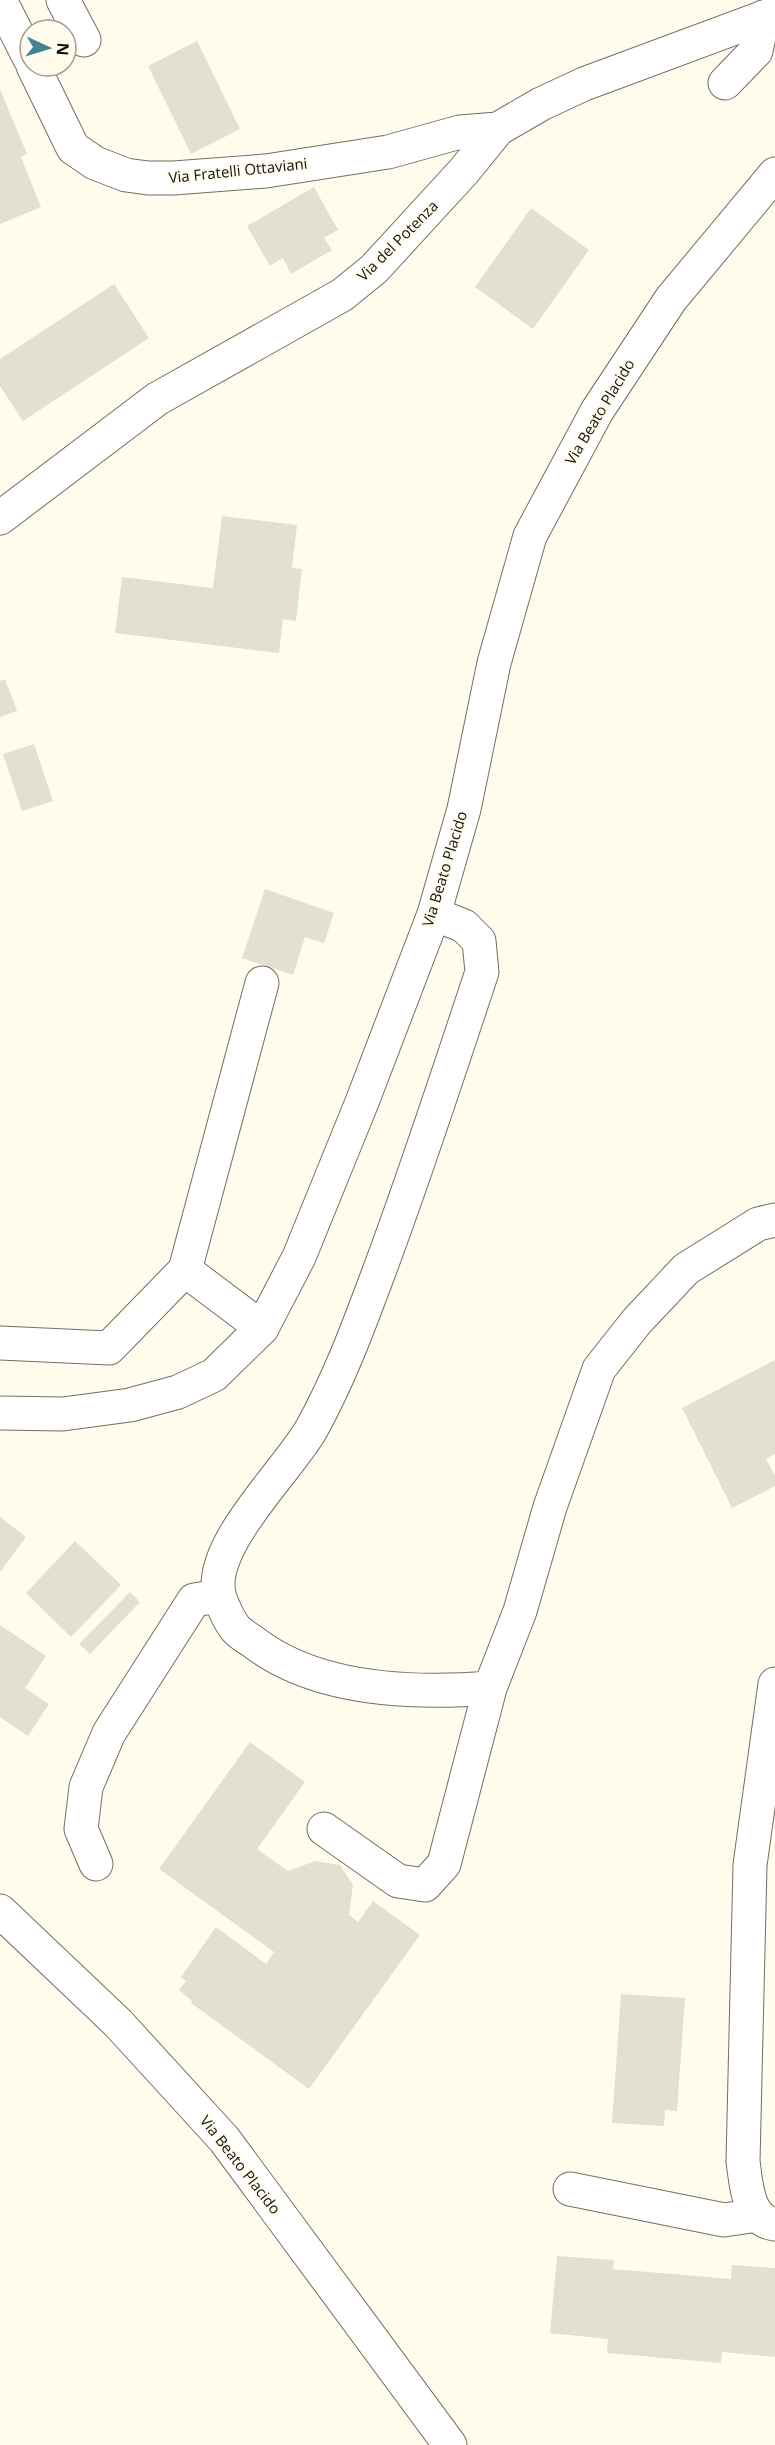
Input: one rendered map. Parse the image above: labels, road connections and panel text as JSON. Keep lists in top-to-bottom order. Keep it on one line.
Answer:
{"streets":{"main road":["Via Fratelli Ottaviani","Via del Potenza","Via Beato Placido"]},"crossings":[["Via Fratelli Ottaviani","Via del Potenza"]],"north":"right"}
